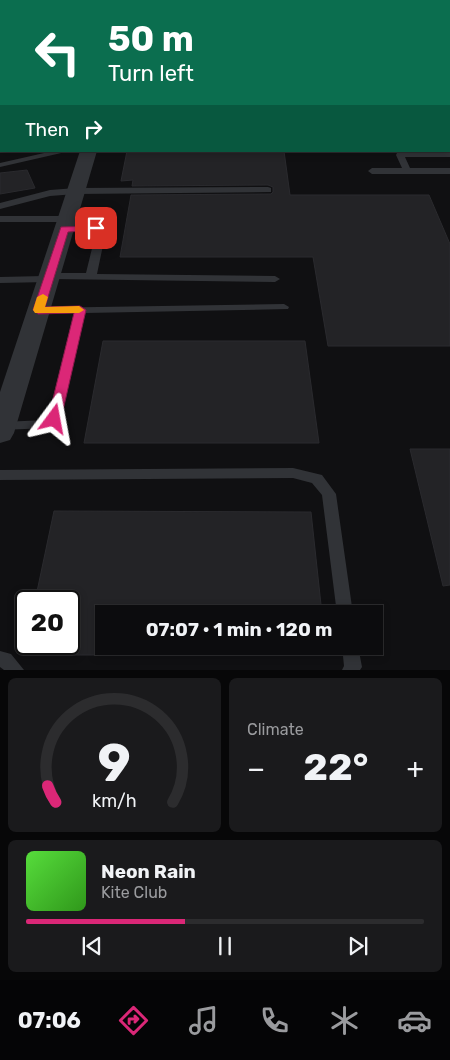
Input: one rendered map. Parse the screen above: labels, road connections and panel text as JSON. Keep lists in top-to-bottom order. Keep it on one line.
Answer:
{"page":{"turn":["50 m","Turn left"],"then":"Then","limit":"20","trip":"07:07 · 1 min · 120 m","tile":"Climate","heat":["−","22°","+"],"song":["Neon Rain","Kite Club"],"tabs":"07:06","gauge":["9","km/h"]}}
